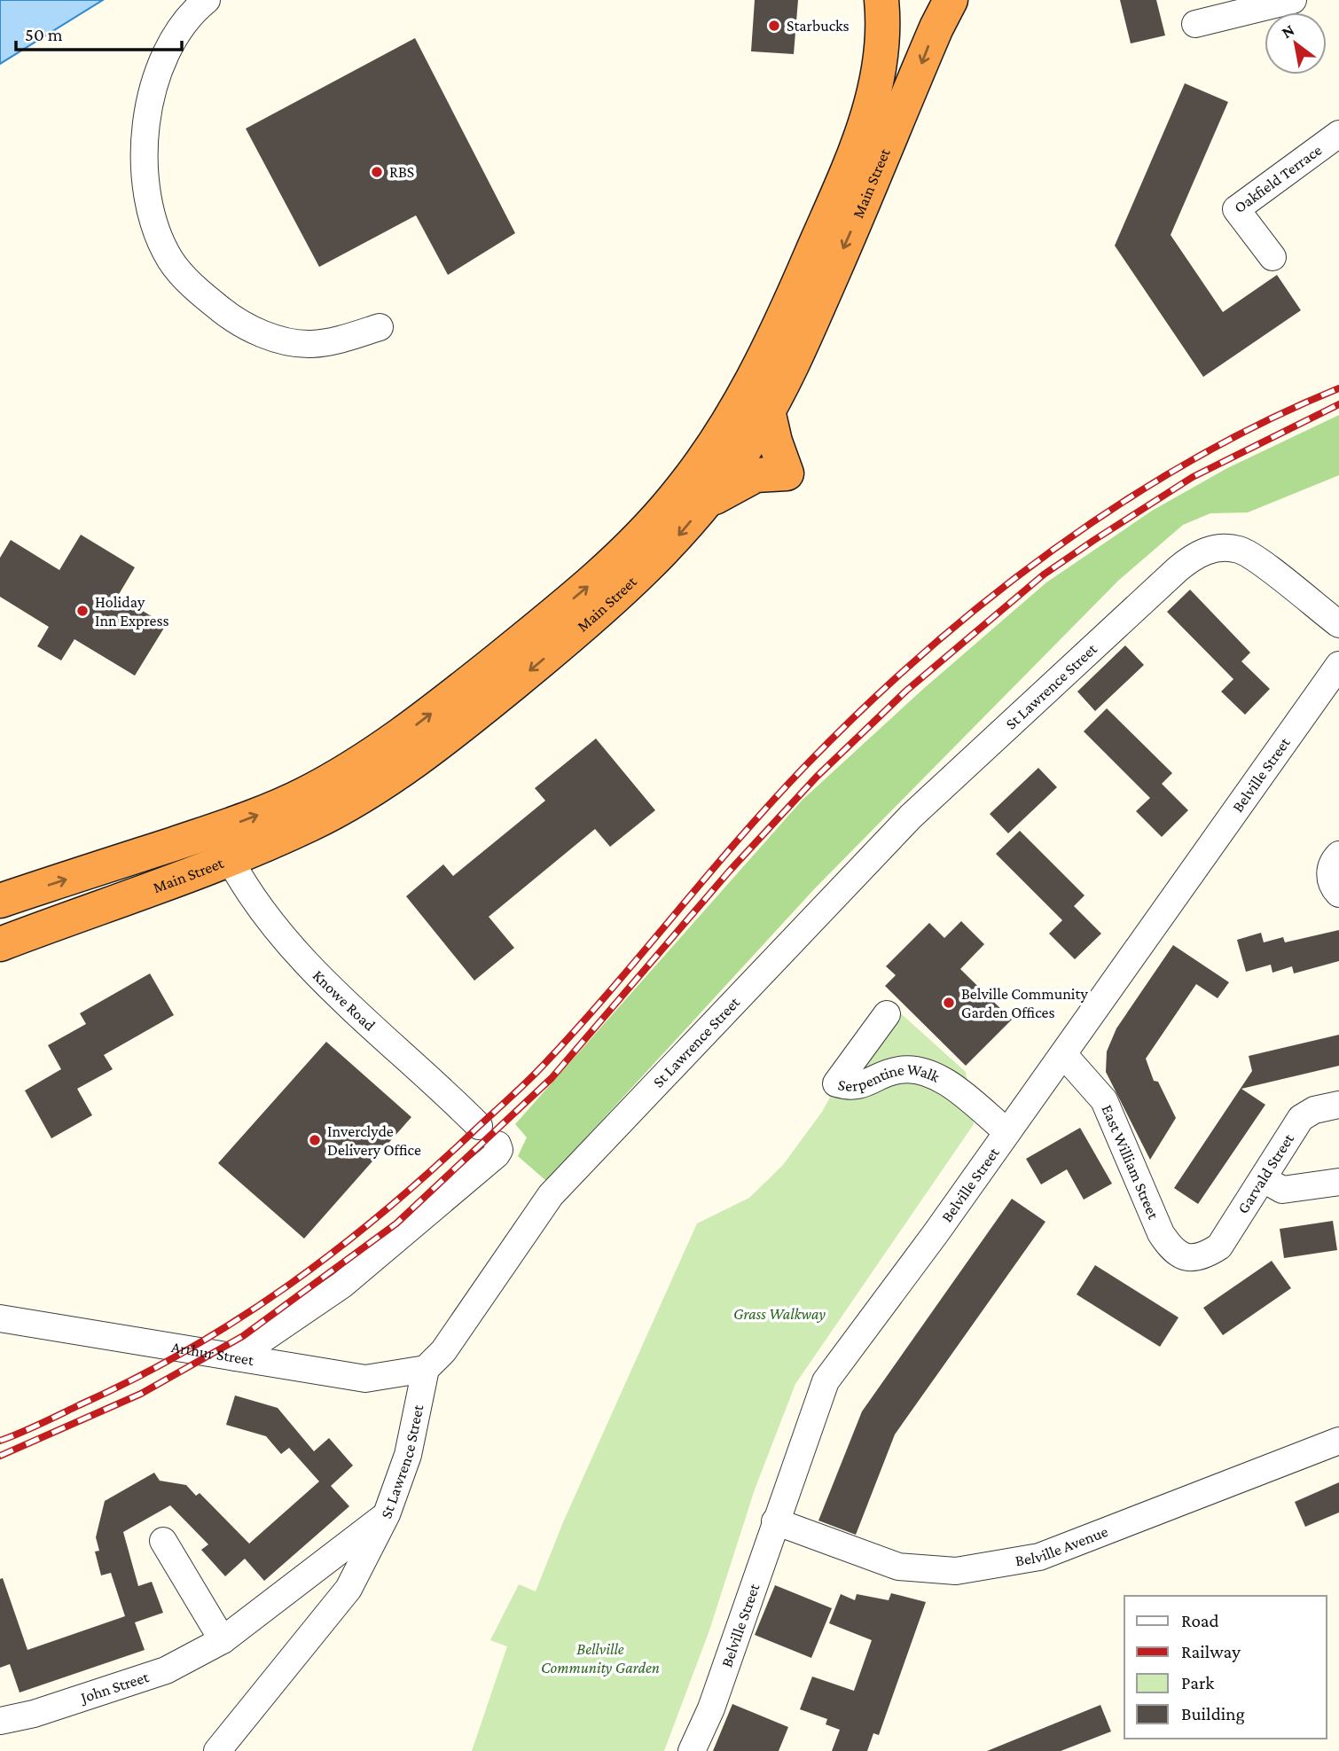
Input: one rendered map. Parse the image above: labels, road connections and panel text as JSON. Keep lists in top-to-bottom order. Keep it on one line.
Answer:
{"streets":{"highway":["Main Street"],"street":["Oakfield Terrace","St Lawrence Street","Belville Street","Knowe Road","Serpentine Walk","East William Street","Garvald Street","Arthur Street","Belville Avenue","John Street"]},"crossings":[["Main Street","Knowe Road"],["St Lawrence Street","Arthur Street"],["St Lawrence Street","John Street"],["Belville Street","Serpentine Walk"],["Belville Street","East William Street"],["Belville Street","Belville Avenue"],["Knowe Road","Arthur Street"],["East William Street","Garvald Street"]],"parks":["Grass Walkway","Bellville Community Garden"],"places":["Starbucks","RBS","Holiday Inn Express","Belville Community Garden Offices","Inverclyde Delivery Office"],"legend":["Road","Railway","Park","Building"],"scale_bar":"50 m","north":"top left"}
